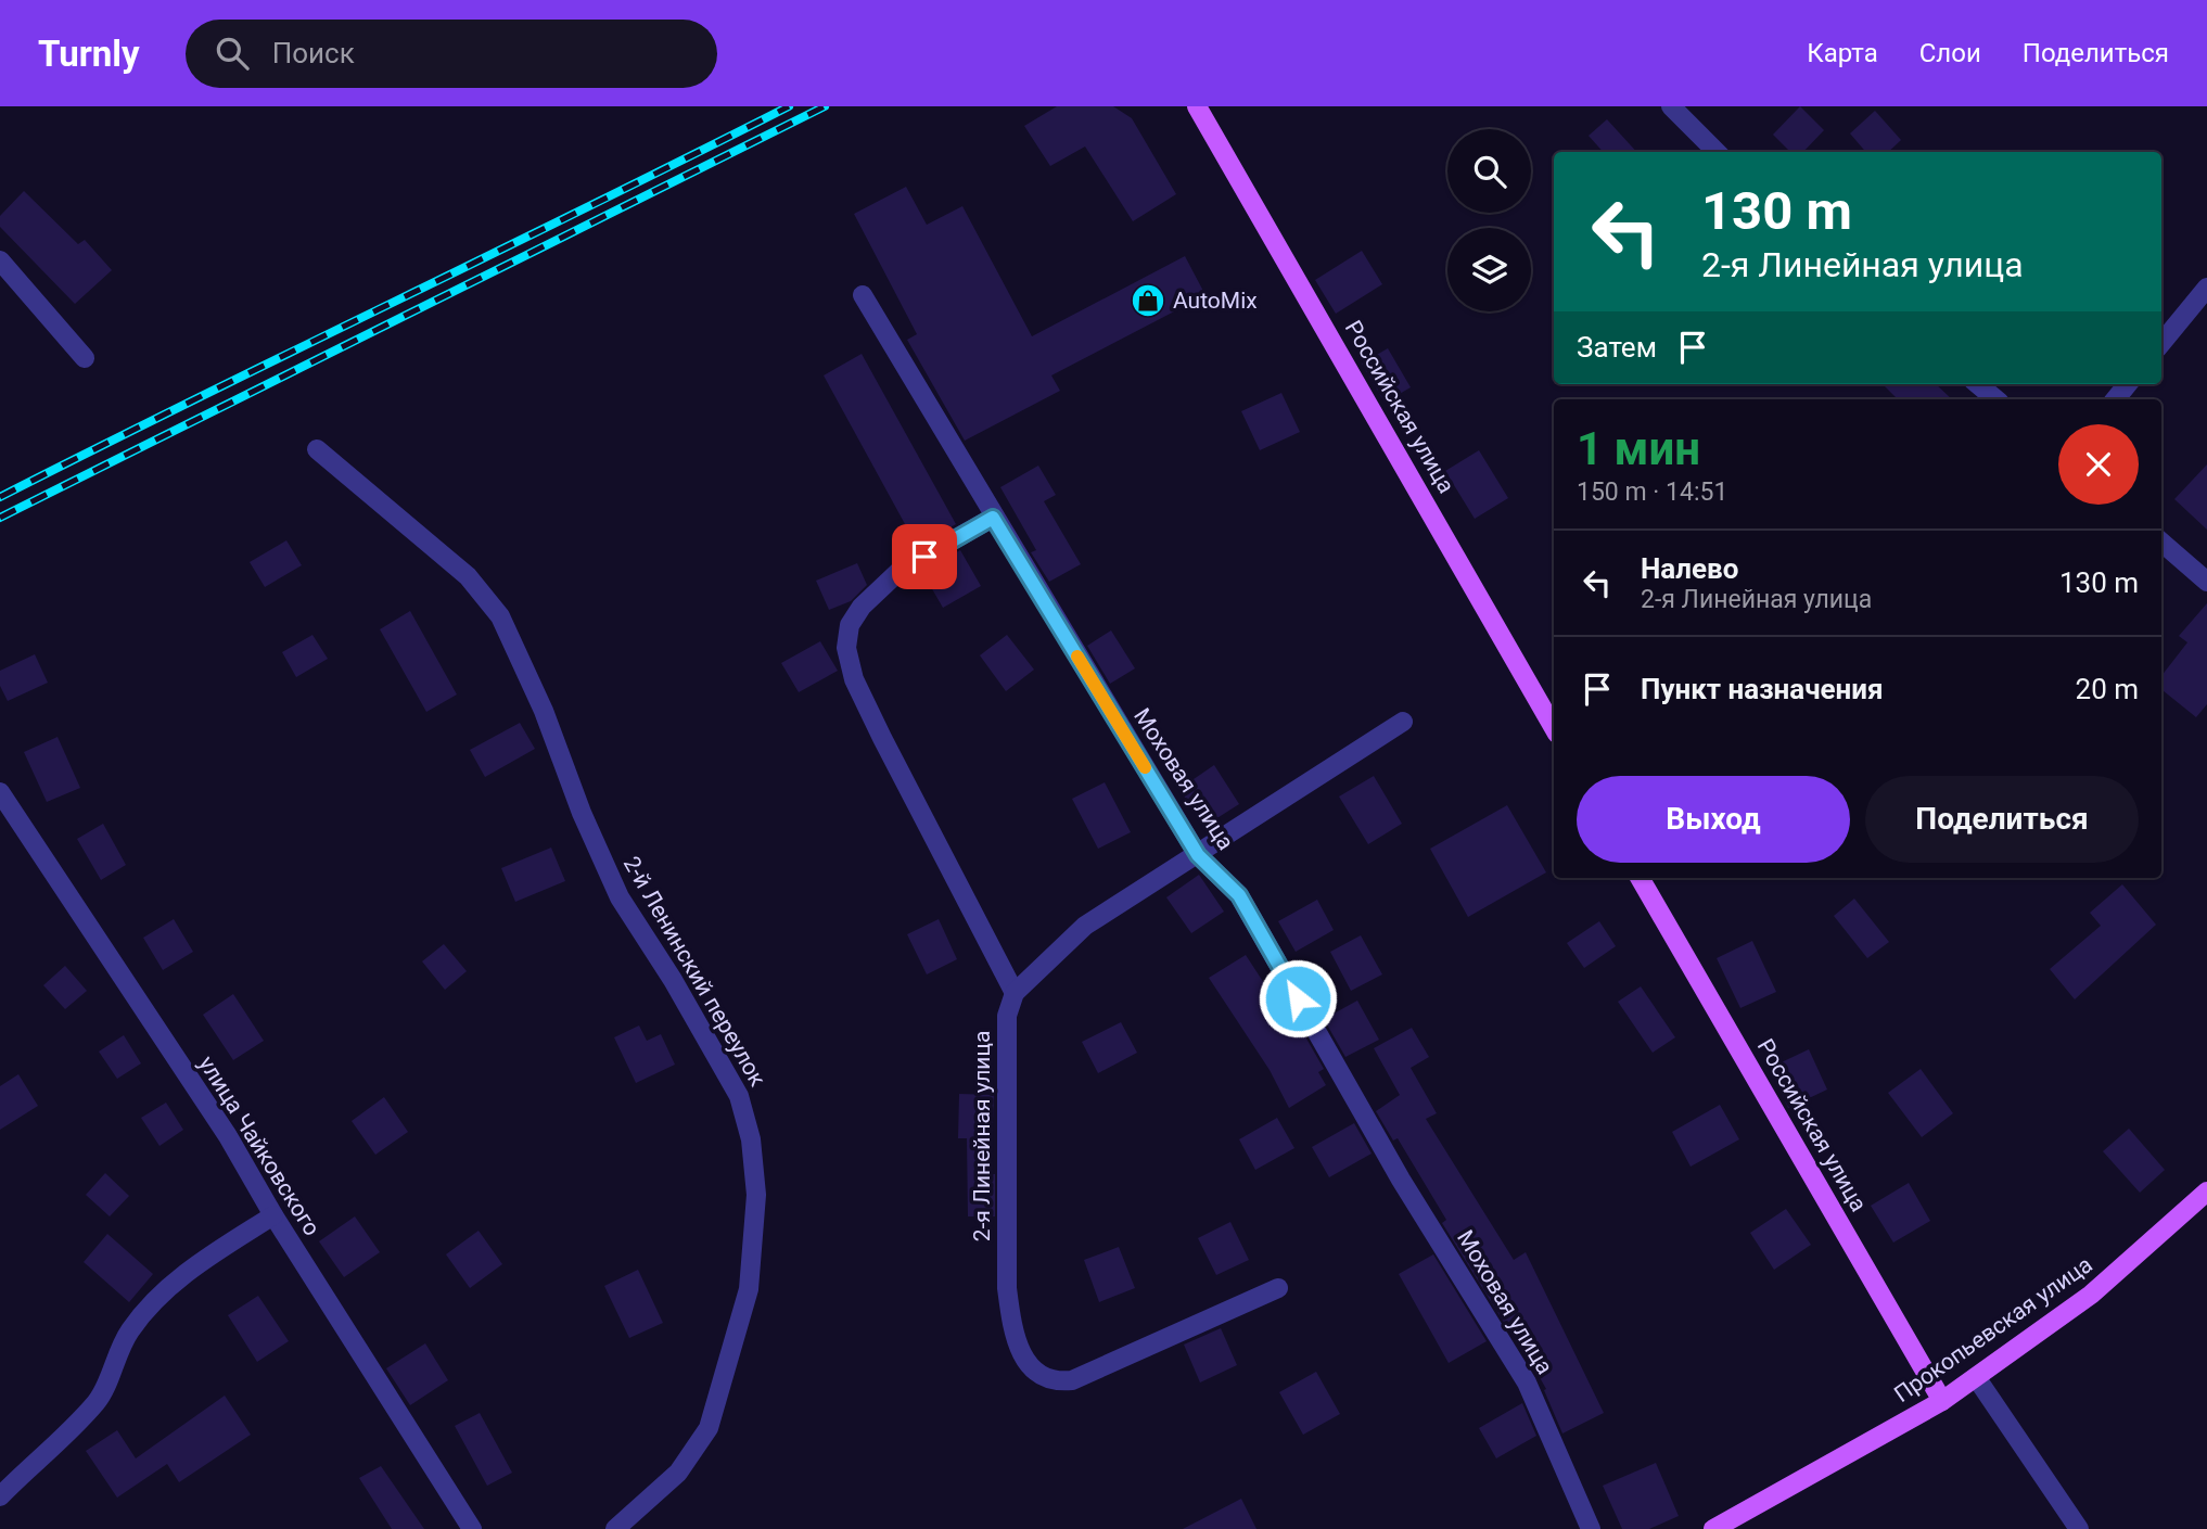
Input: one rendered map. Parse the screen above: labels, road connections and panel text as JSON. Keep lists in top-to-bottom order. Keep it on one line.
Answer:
{"streets":{"main road":["Российская улица","Прокопьевская улица"],"street":["Моховая улица","2-й Ленинский переулок","2-я Линейная улица","улица Чайковского"]},"crossings":[["Российская улица","Прокопьевская улица"]],"places":{"shop":["AutoMix"]},"page":{"header":"Turnly","search":"Поиск","nav":["Карта","Слои","Поделиться"],"turn":["130 m","2-я Линейная улица"],"then":"Затем","heading":["1 мин","150 m · 14:51"],"list":[{"name":"Налево","note":"2-я Линейная улица","value":"130 m"},{"name":"Пункт назначения","value":"20 m"}],"buttons":["Выход","Поделиться"]}}
